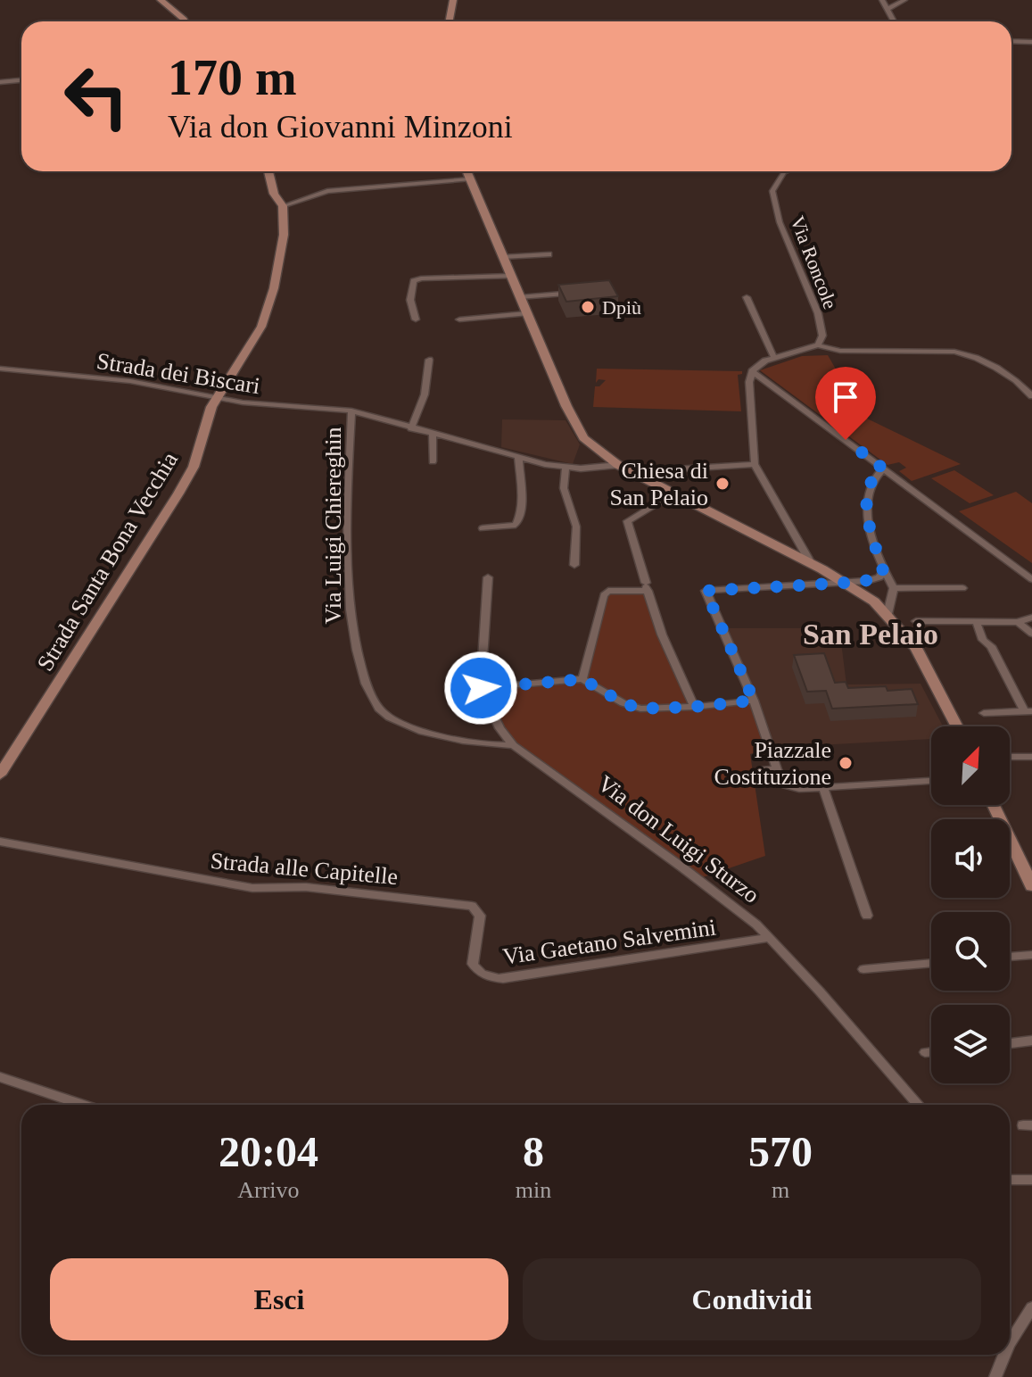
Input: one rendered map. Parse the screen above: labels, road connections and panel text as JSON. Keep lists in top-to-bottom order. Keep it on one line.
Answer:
{"streets":{"main road":["Strada Santa Bona Vecchia"],"street":["Via Roncole","Strada dei Biscari","Via Luigi Chiereghin","Via don Luigi Sturzo","Strada alle Capitelle","Via Gaetano Salvemini"]},"crossings":[["Strada dei Biscari","Via Luigi Chiereghin"],["Strada dei Biscari","Strada Santa Bona Vecchia"],["Via Luigi Chiereghin","Via don Luigi Sturzo"],["Via don Luigi Sturzo","Via Gaetano Salvemini"],["Strada alle Capitelle","Via Gaetano Salvemini"]],"districts":["San Pelaio"],"places":["Dpiù","Chiesa di San Pelaio","Piazzale Costituzione"],"north":"top right","page":{"turn":["170 m","Via don Giovanni Minzoni"],"eta":["20:04","Arrivo","8","min","570","m"],"buttons":["Esci","Condividi"]}}
